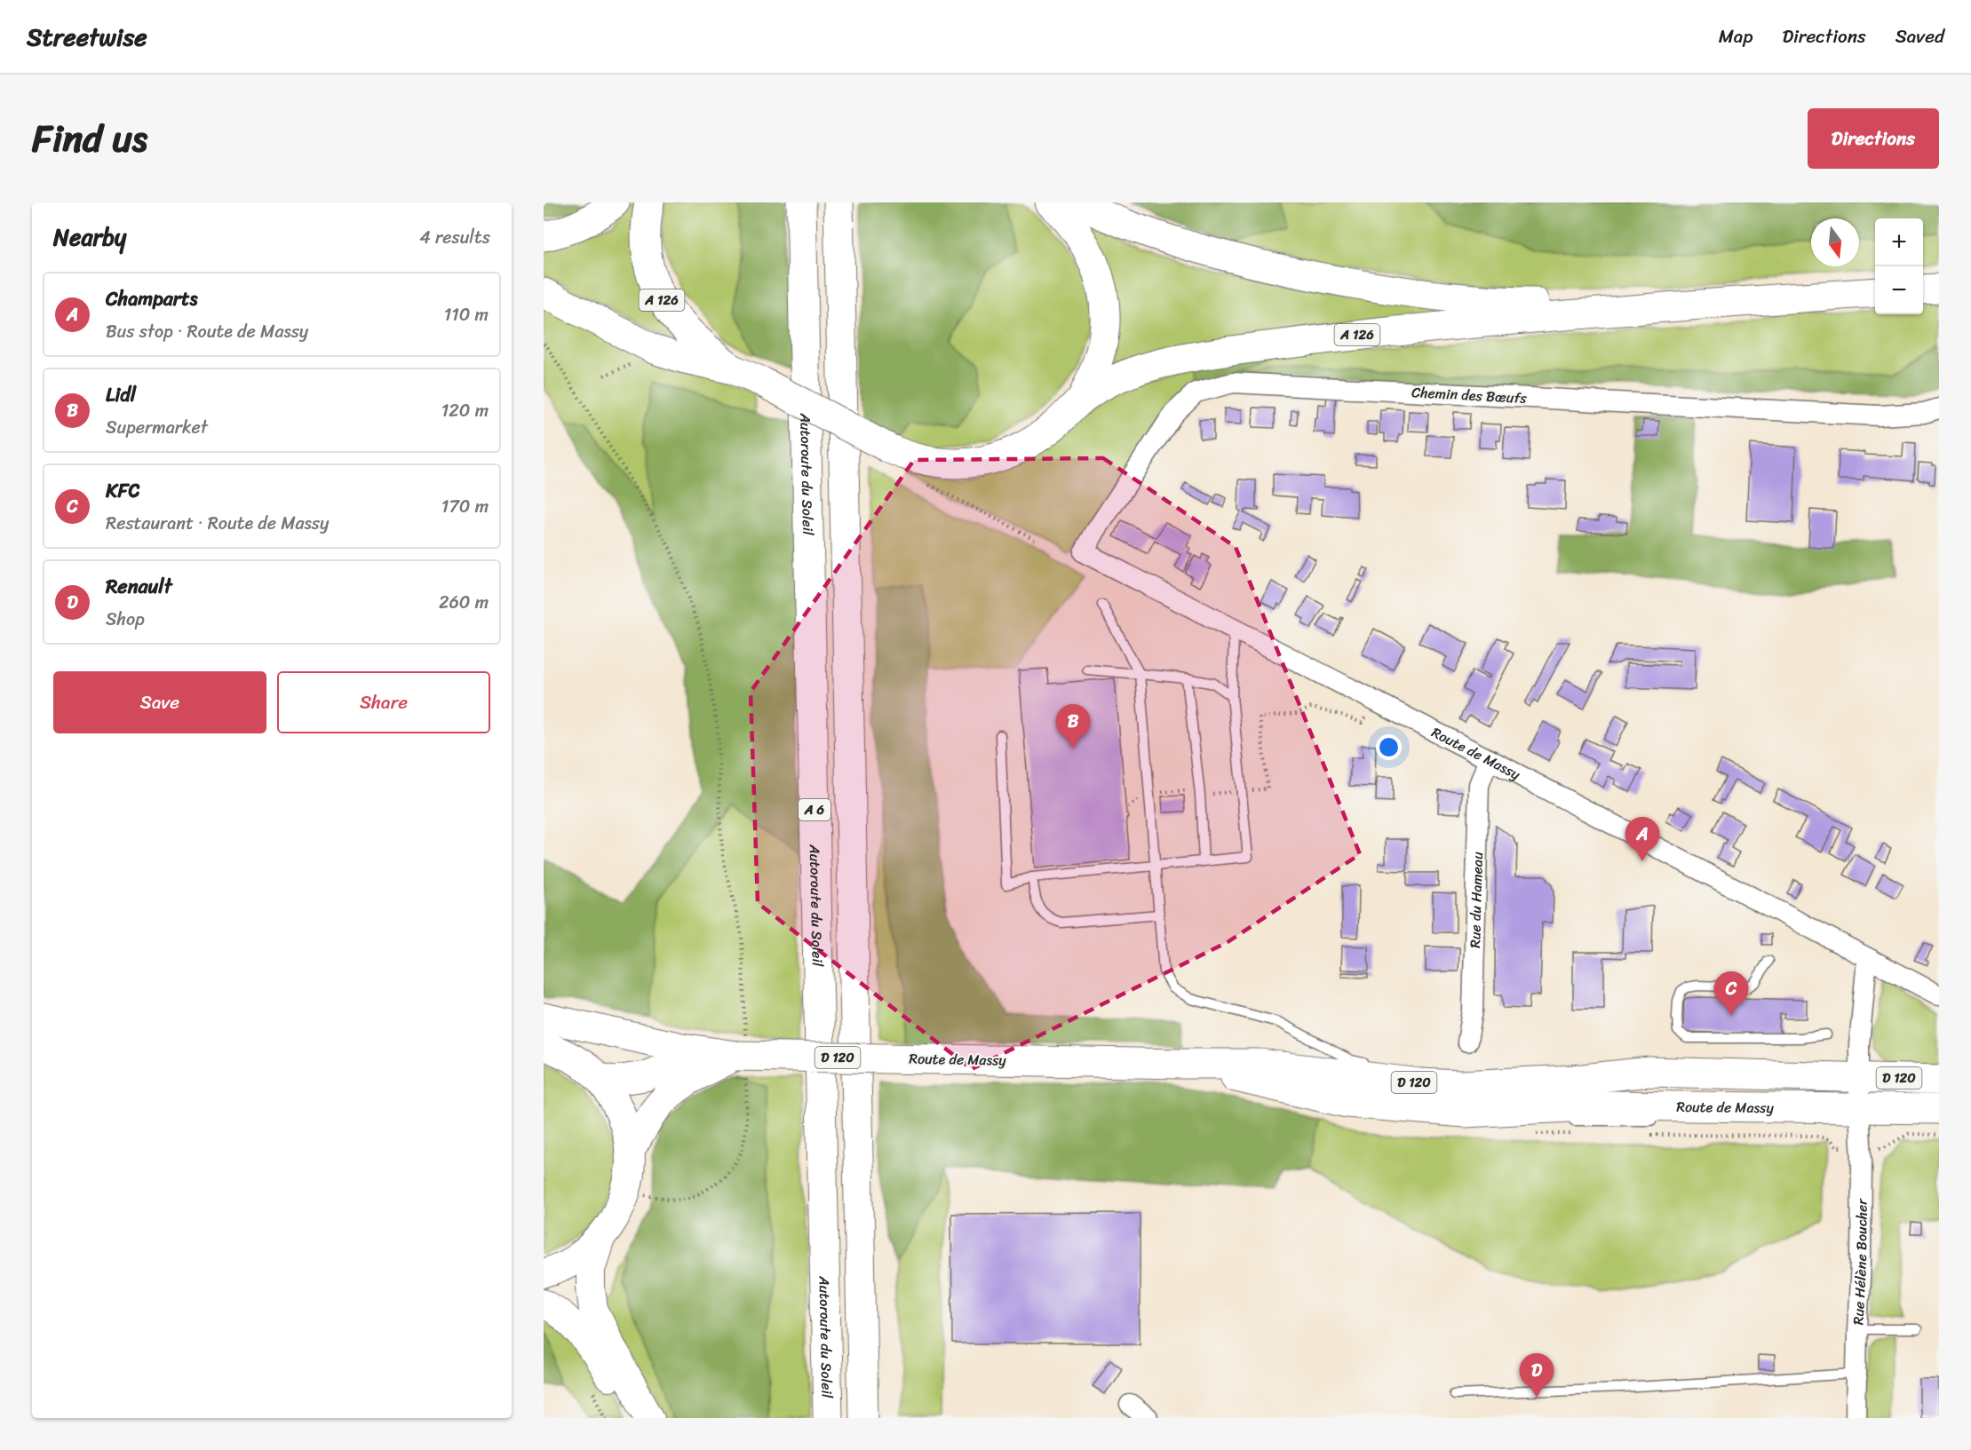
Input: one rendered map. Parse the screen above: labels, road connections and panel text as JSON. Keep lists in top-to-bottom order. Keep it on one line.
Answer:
{"streets":{"main road":["A 126","Autoroute du Soleil","Route de Massy","A 6","D 120"],"street":["Chemin des Bœufs","Rue du Hameau","Rue Hélène Boucher"]},"crossings":[["Chemin des Bœufs","Route de Massy"],["Route de Massy","Rue du Hameau"],["Route de Massy","D 120"],["Route de Massy","Rue Hélène Boucher"]],"north":"bottom","page":{"header":"Streetwise","nav":["Map","Directions","Saved"],"title":"Find us","buttons":["Directions",["Save","Share"]],"heading":["Nearby","4 results"],"map_buttons":["+","−"],"list":[{"mark":"A","name":"Champarts","note":"Bus stop · Route de Massy","value":"110 m"},{"mark":"B","name":"Lidl","note":"Supermarket","value":"120 m"},{"mark":"C","name":"KFC","note":"Restaurant · Route de Massy","value":"170 m"},{"mark":"D","name":"Renault","note":"Shop","value":"260 m"}],"pins":["B","A","C","D"]}}
